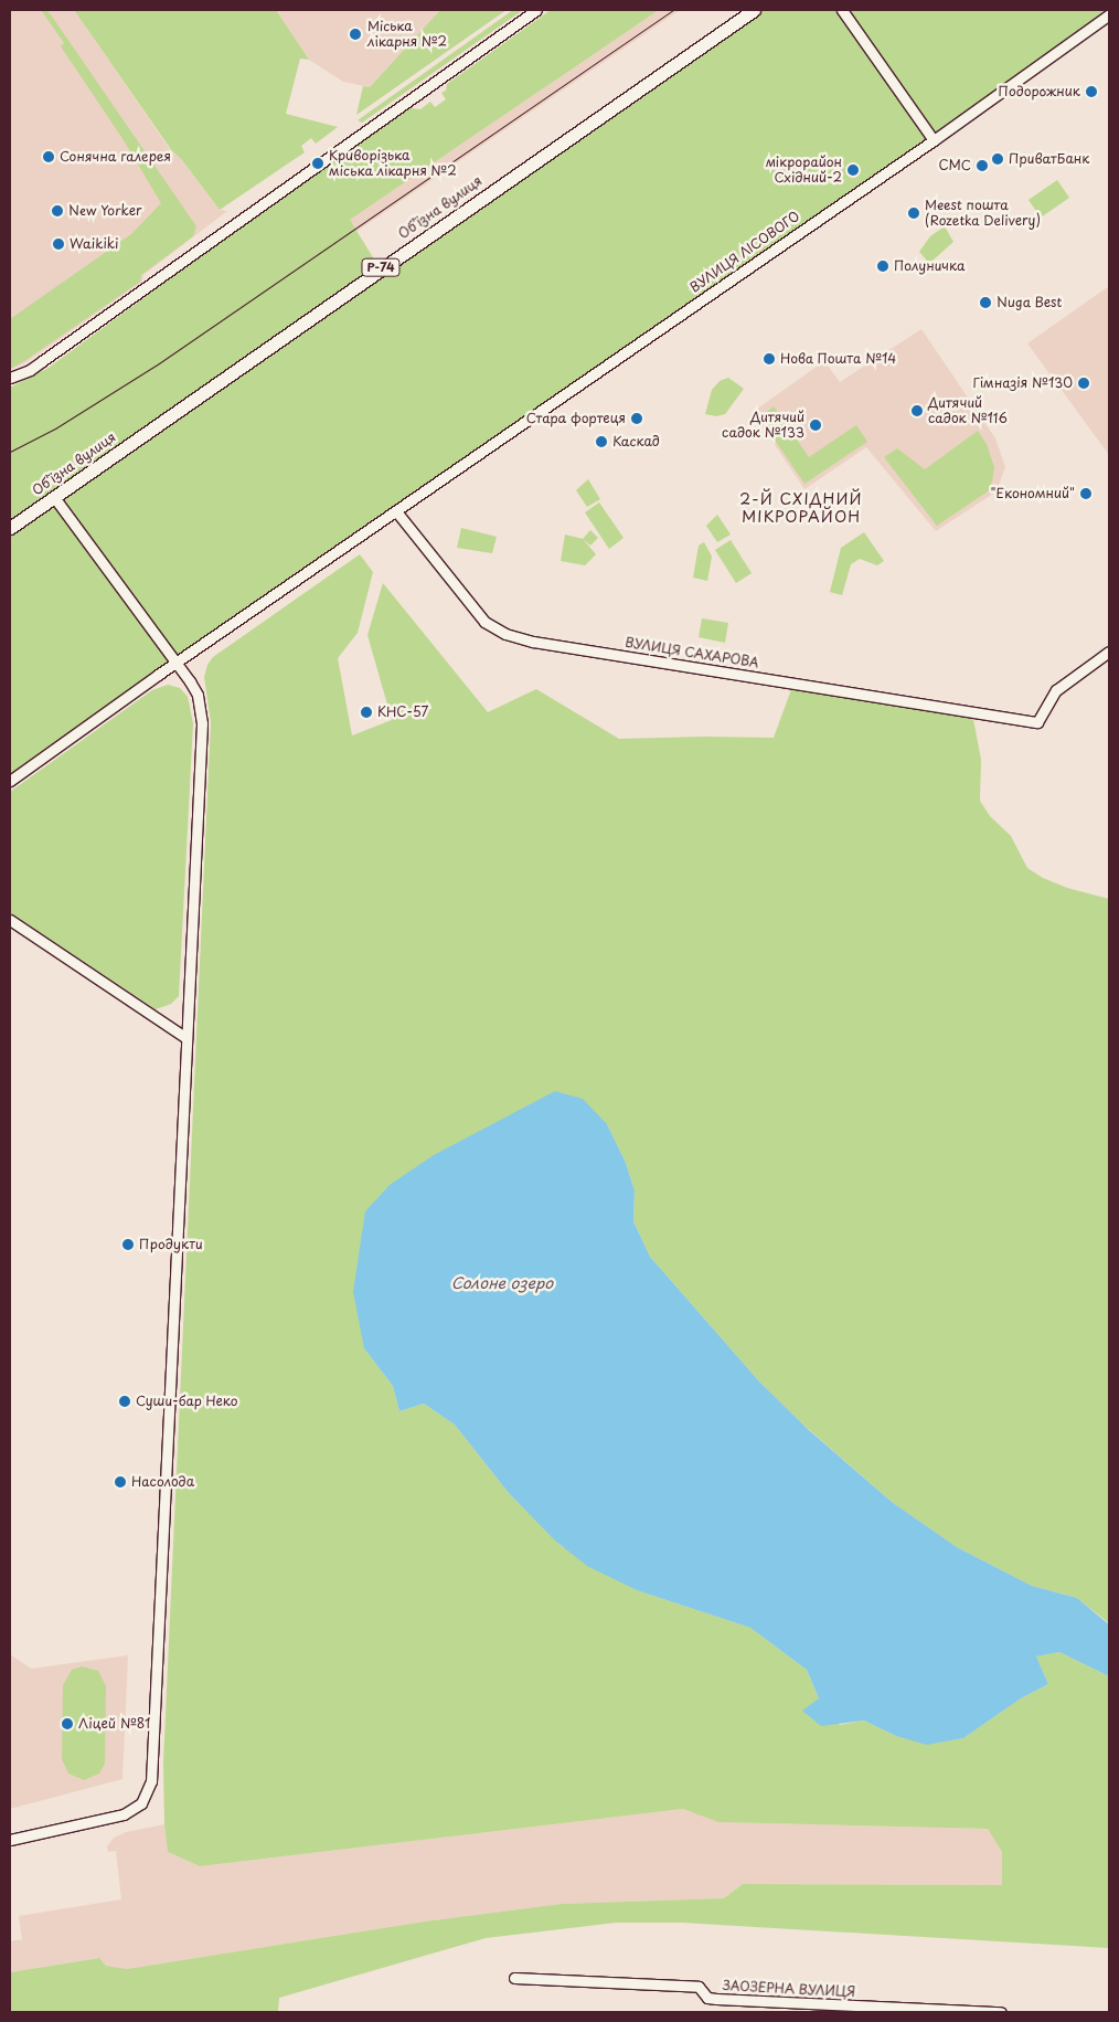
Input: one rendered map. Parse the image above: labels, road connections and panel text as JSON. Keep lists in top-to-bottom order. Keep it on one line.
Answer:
{"streets":{"main road":["Обʼїзна вулиця","Р-74"],"street":["ВУЛИЦЯ ЛІСОВОГО","ВУЛИЦЯ САХАРОВА","ЗАОЗЕРНА ВУЛИЦЯ"]},"crossings":[["ВУЛИЦЯ ЛІСОВОГО","ВУЛИЦЯ САХАРОВА"]],"districts":["2-Й СХІДНИЙ МІКРОРАЙОН"],"water":["Солоне озеро"],"places":["Міська лікарня №2","Подорожник","Сонячна галерея","ПриватБанк","Криворізька міська лікарня №2","СМС","мікрорайон Східний-2","New Yorker","Meest пошта (Rozetka Delivery)","Waikiki","Полуничка","Nuga Best","Нова Пошта №14","Гімназія №130","Дитячий садок №116","Стара фортеця","Дитячий садок №133","Каскад","\"Економний\"","КНС-57","Продукти","Суши-бар Неко","Насолода","Ліцей №81"]}
